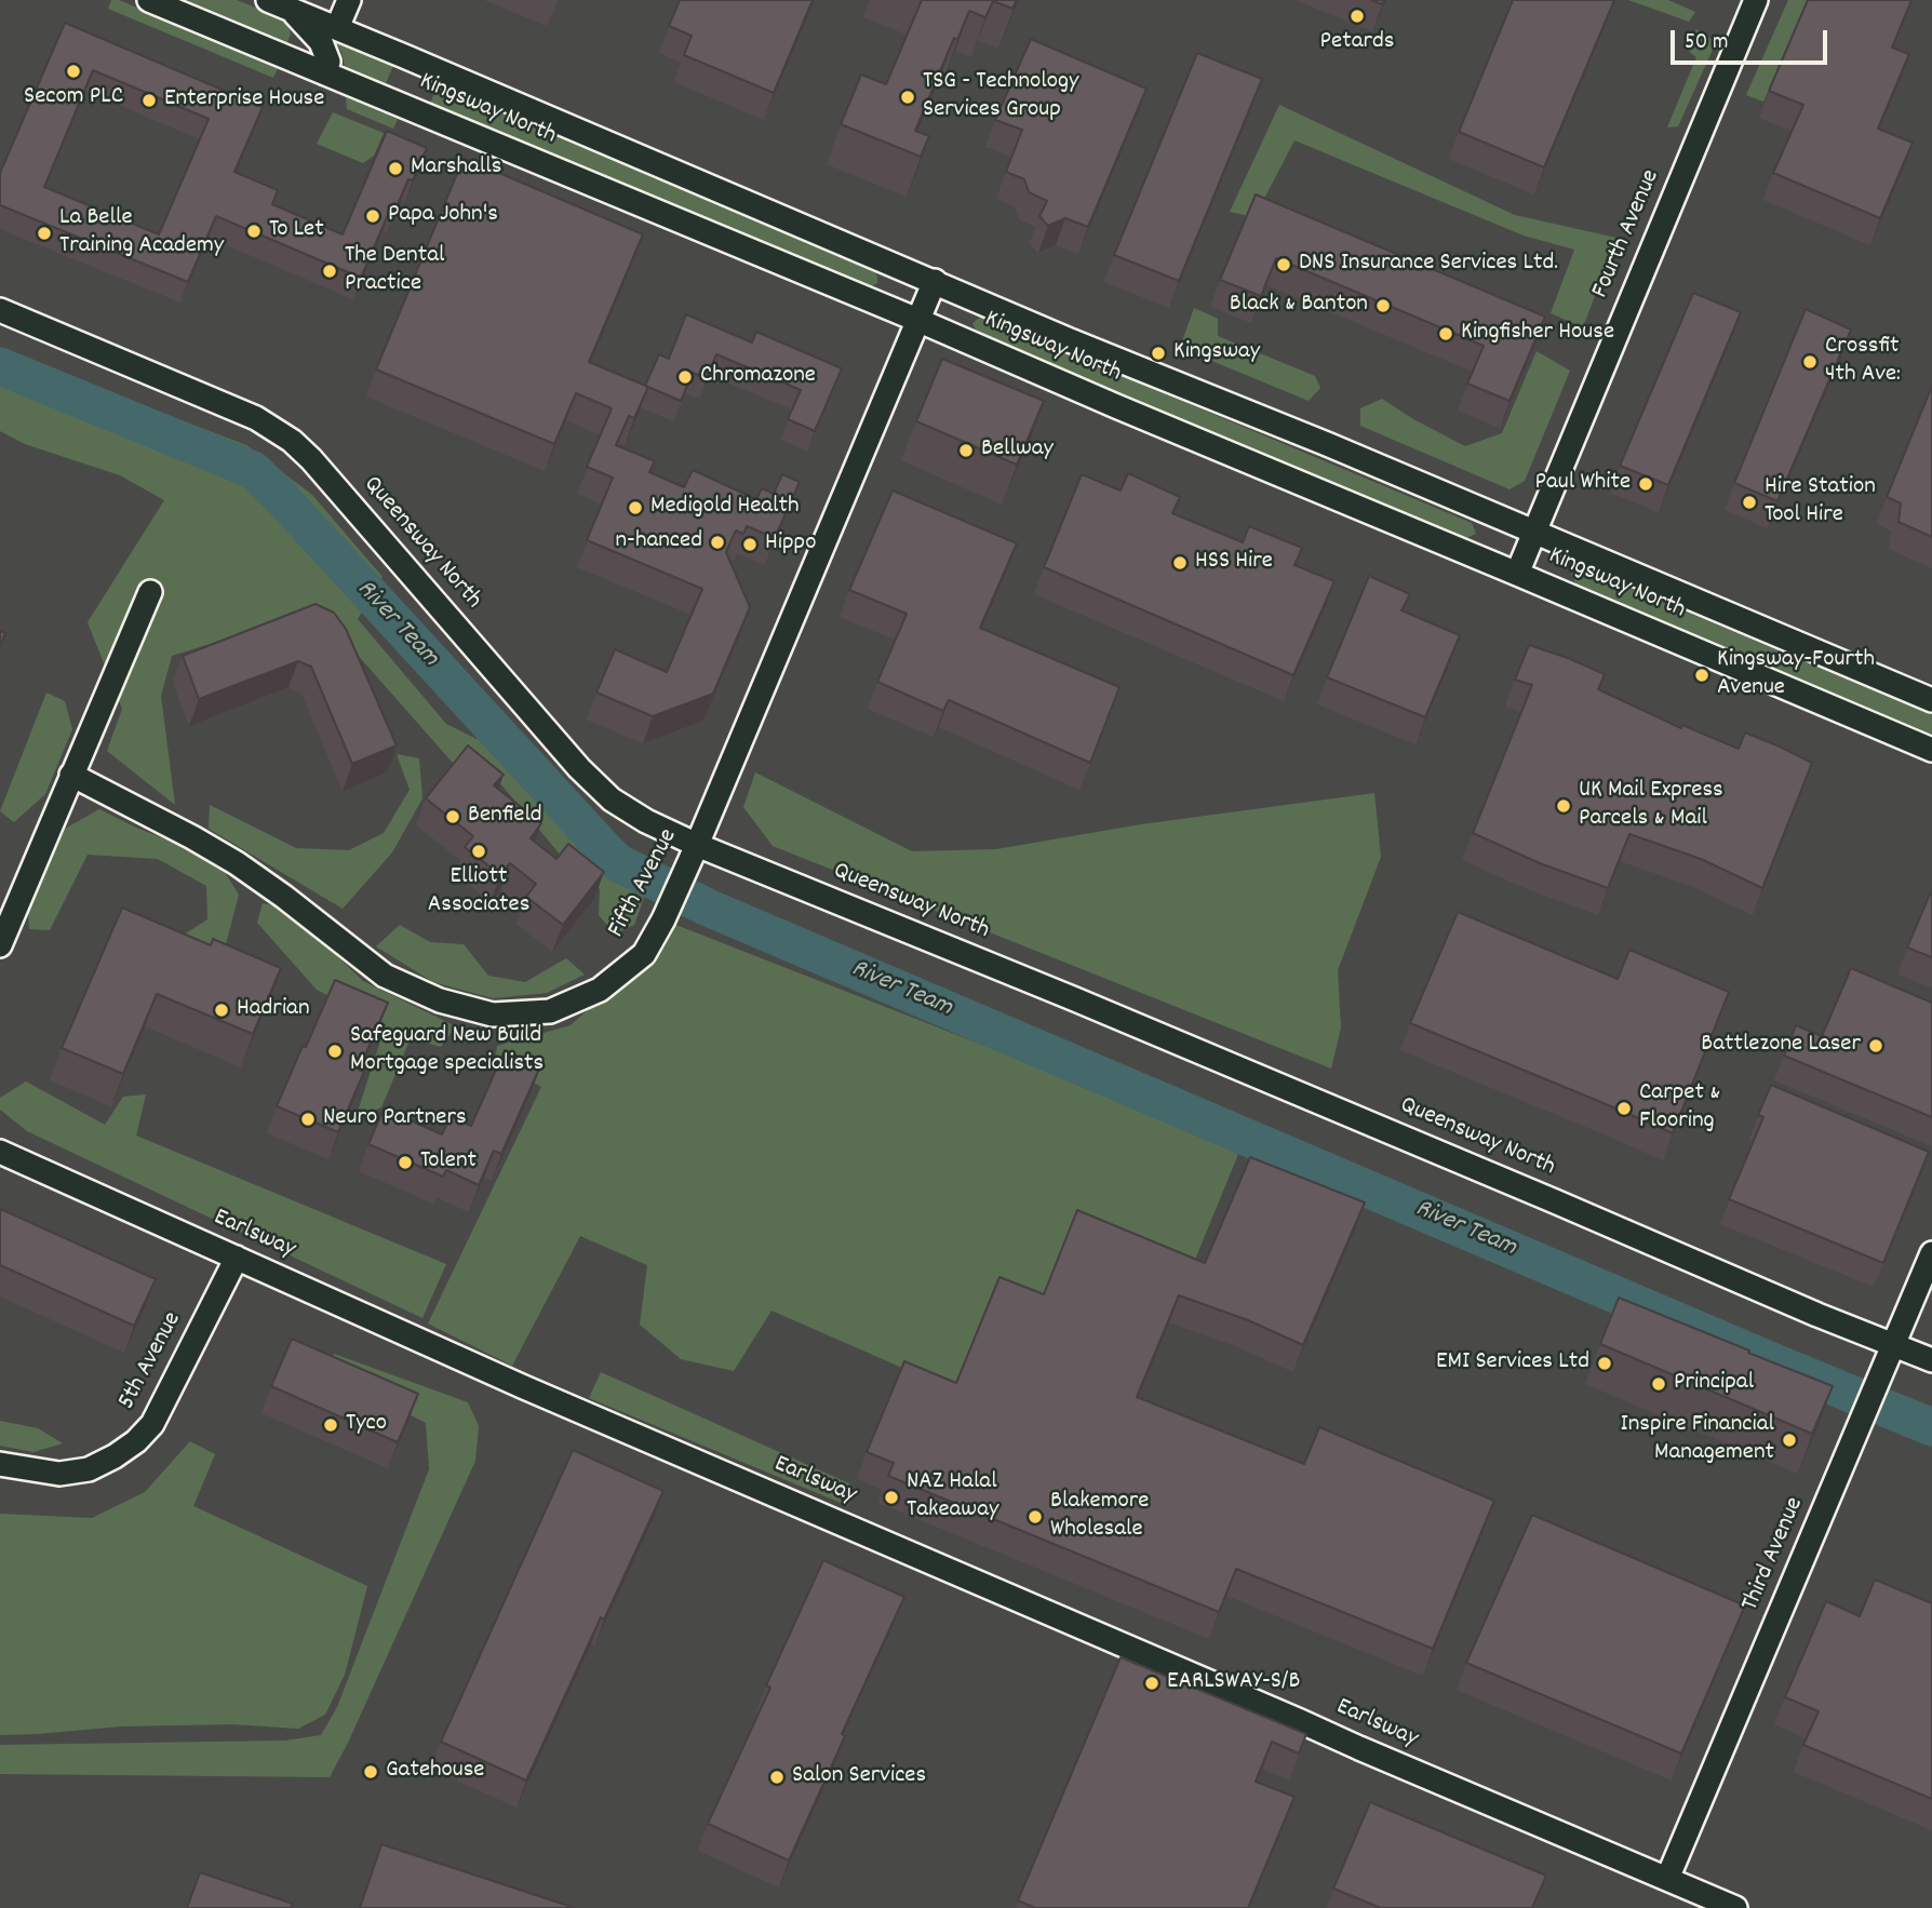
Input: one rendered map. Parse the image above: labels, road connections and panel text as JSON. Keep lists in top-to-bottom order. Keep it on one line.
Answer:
{"streets":{"street":["Kingsway North","Fourth Avenue","Queensway North","Fifth Avenue","Earlsway","5th Avenue","Third Avenue"]},"crossings":[["Kingsway North","Fourth Avenue"],["Kingsway North","Fifth Avenue"],["Queensway North","Fifth Avenue"],["Queensway North","Third Avenue"],["Earlsway","5th Avenue"],["Earlsway","Third Avenue"]],"water":["River Team"],"places":["Petards","Secom PLC","TSG - Technology Services Group","Enterprise House","Marshalls","Papa John's","To Let","La Belle Training Academy","DNS Insurance Services Ltd.","The Dental Practice","Black & Banton","Kingfisher House","Kingsway","Crossfit 4th Ave:","Chromazone","Bellway","Paul White","Hire Station Tool Hire","Medigold Health","n-hanced","Hippo","HSS Hire","Kingsway-Fourth Avenue","UK Mail Express Parcels & Mail","Benfield","Elliott Associates","Hadrian","Battlezone Laser","Safeguard New Build Mortgage specialists","Carpet & Flooring","Neuro Partners","Tolent","EMI Services Ltd","Principal","Tyco","Inspire Financial Management","NAZ Halal Takeaway","Blakemore Wholesale","EARLSWAY-S/B","Gatehouse","Salon Services"],"scale_bar":"50 m"}
